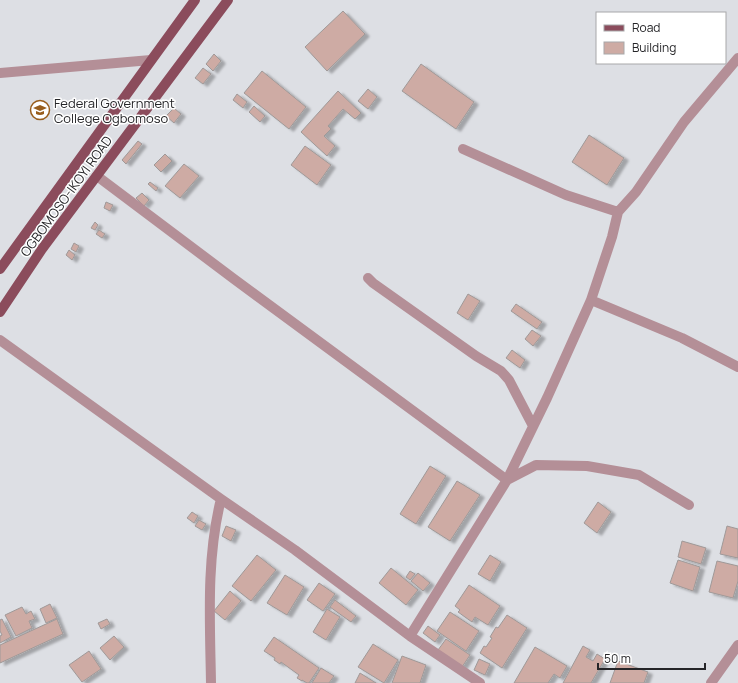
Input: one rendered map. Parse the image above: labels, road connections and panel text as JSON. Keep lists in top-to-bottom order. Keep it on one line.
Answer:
{"streets":{"main road":["OGBOMOSO-IKOYI ROAD"]},"places":{"school or university":["Federal Government College Ogbomoso"]},"legend":["Road","Building"],"scale_bar":"50 m"}
